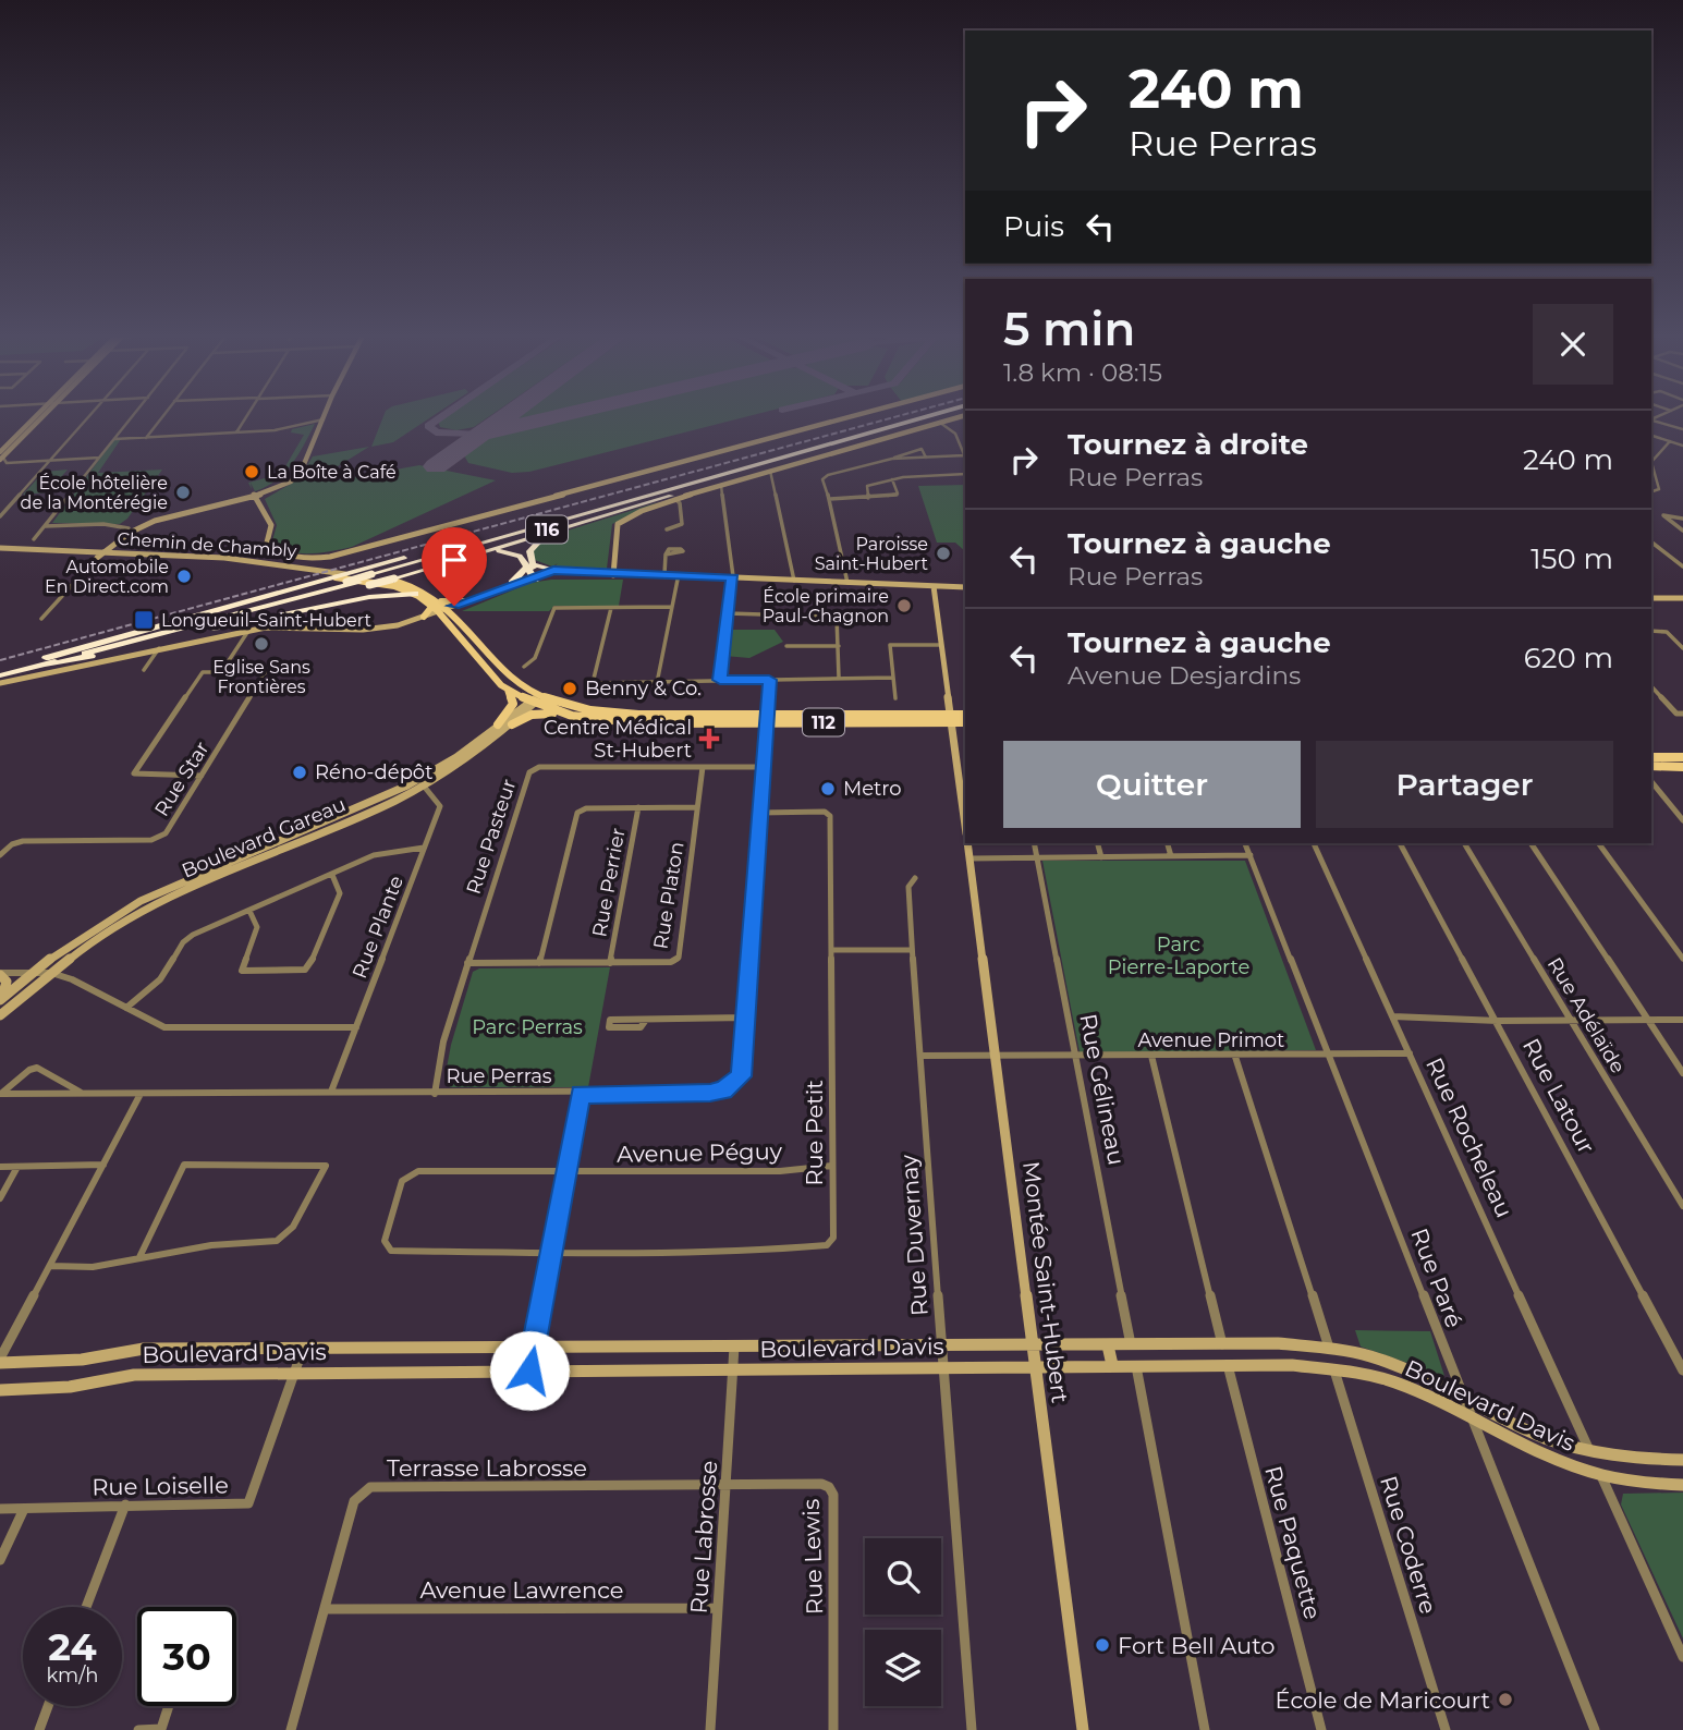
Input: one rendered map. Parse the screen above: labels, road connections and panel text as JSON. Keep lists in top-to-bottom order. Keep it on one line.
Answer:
{"streets":{"highway":["116"],"main road":["Chemin de Chambly","112"],"street":["Rue Star","Rue Pasteur","Boulevard Gareau","Rue Perrier","Rue Platon","Rue Plante","Rue Adélaïde","Avenue Primot","Rue Perras","Rue Gélineau","Rue Latour","Rue Petit","Rue Rocheleau","Avenue Péguy","Rue Duvernay","Rue Paré","Montée Saint-Hubert","Boulevard Davis","Terrasse Labrosse","Rue Loiselle","Rue Labrosse","Rue Paquette","Rue Coderre","Rue Lewis","Avenue Lawrence"]},"crossings":[["116","Chemin de Chambly"],["Chemin de Chambly","112"],["112","Boulevard Gareau"],["112","Rue Perras"],["Rue Pasteur","Rue Platon"],["Rue Pasteur","Rue Perras"],["Boulevard Gareau","Rue Plante"],["Rue Perrier","Rue Platon"],["Rue Plante","Rue Perras"],["Avenue Primot","Rue Gélineau"],["Avenue Primot","Rue Rocheleau"],["Avenue Primot","Rue Duvernay"],["Avenue Primot","Rue Paré"],["Avenue Primot","Montée Saint-Hubert"],["Rue Perras","Rue Petit"],["Rue Gélineau","Boulevard Davis"],["Rue Petit","Avenue Péguy"],["Rue Rocheleau","Boulevard Davis"],["Rue Duvernay","Boulevard Davis"],["Rue Paré","Boulevard Davis"],["Montée Saint-Hubert","Boulevard Davis"],["Boulevard Davis","Rue Loiselle"],["Boulevard Davis","Rue Labrosse"],["Boulevard Davis","Rue Paquette"],["Boulevard Davis","Rue Coderre"],["Terrasse Labrosse","Rue Labrosse"],["Terrasse Labrosse","Rue Lewis"],["Terrasse Labrosse","Avenue Lawrence"],["Rue Labrosse","Rue Lewis"],["Rue Labrosse","Avenue Lawrence"]],"parks":["Parc Pierre-Laporte","Parc Perras"],"places":{"other":["La Boîte à Café","École hôtelière de la Montérégie","Paroisse Saint-Hubert","Automobile En Direct.com","École primaire Paul-Chagnon","Eglise Sans Frontières","Benny & Co.","Réno-dépôt","Metro","Fort Bell Auto","École de Maricourt"],"transit":["Longueuil–Saint-Hubert"],"health":["Centre Médical St-Hubert"]},"page":{"turn":["240 m","Rue Perras"],"then":"Puis","heading":["5 min","1.8 km · 08:15"],"list":[{"name":"Tournez à droite","note":"Rue Perras","value":"240 m"},{"name":"Tournez à gauche","note":"Rue Perras","value":"150 m"},{"name":"Tournez à gauche","note":"Avenue Desjardins","value":"620 m"}],"buttons":["Quitter","Partager"],"speed":"24 km/h","limit":"30"}}
